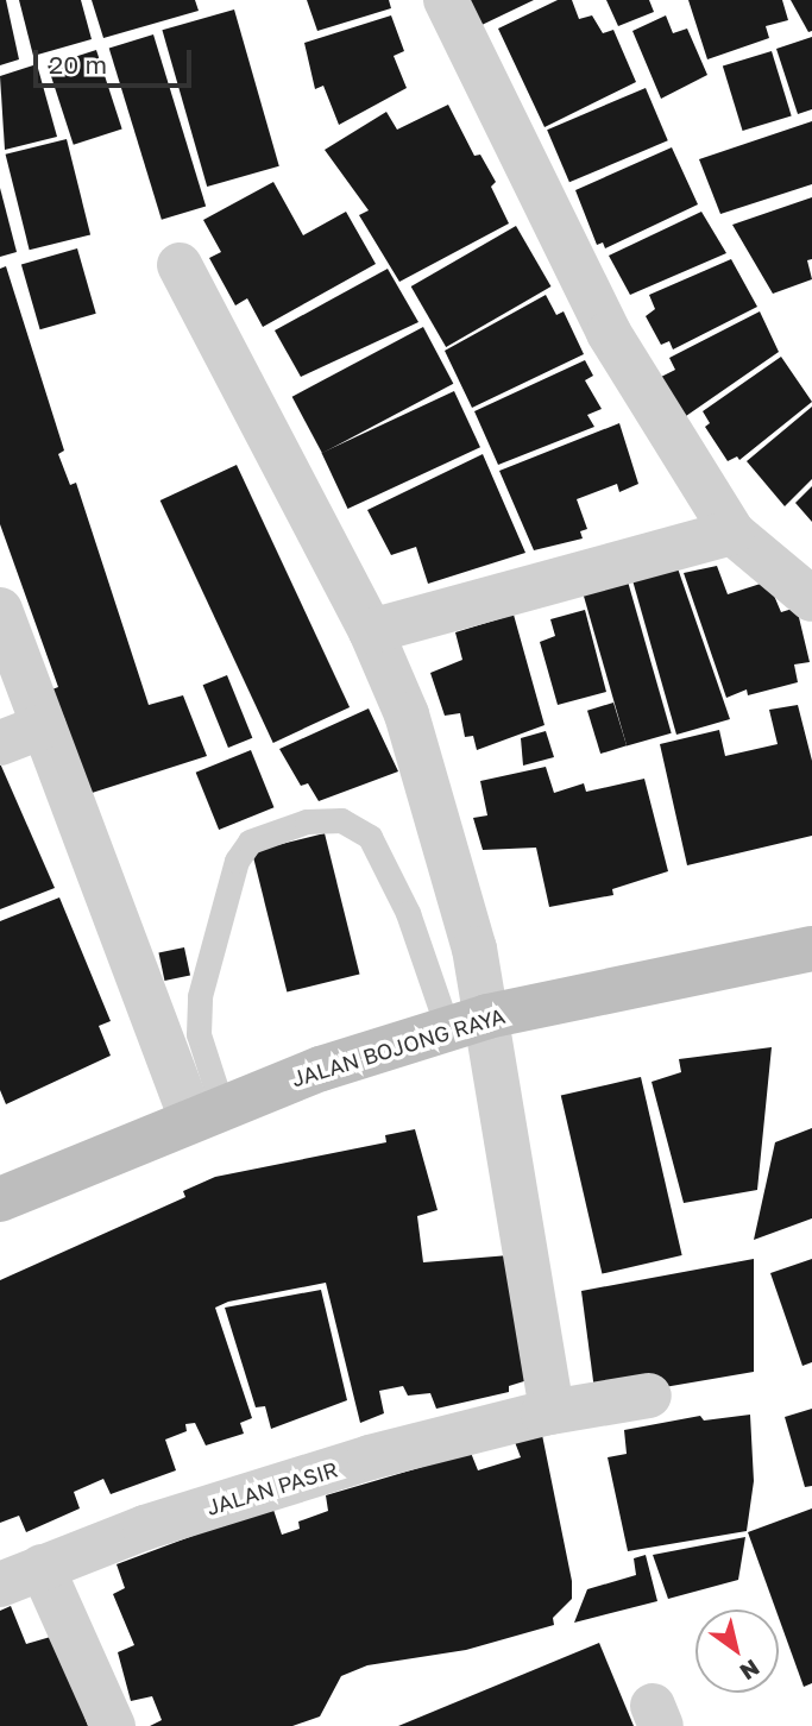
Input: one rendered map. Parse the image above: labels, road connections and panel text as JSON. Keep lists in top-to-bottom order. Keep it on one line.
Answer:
{"streets":{"street":["JALAN BOJONG RAYA","JALAN PASIR"]},"scale_bar":"20 m","north":"bottom right"}
